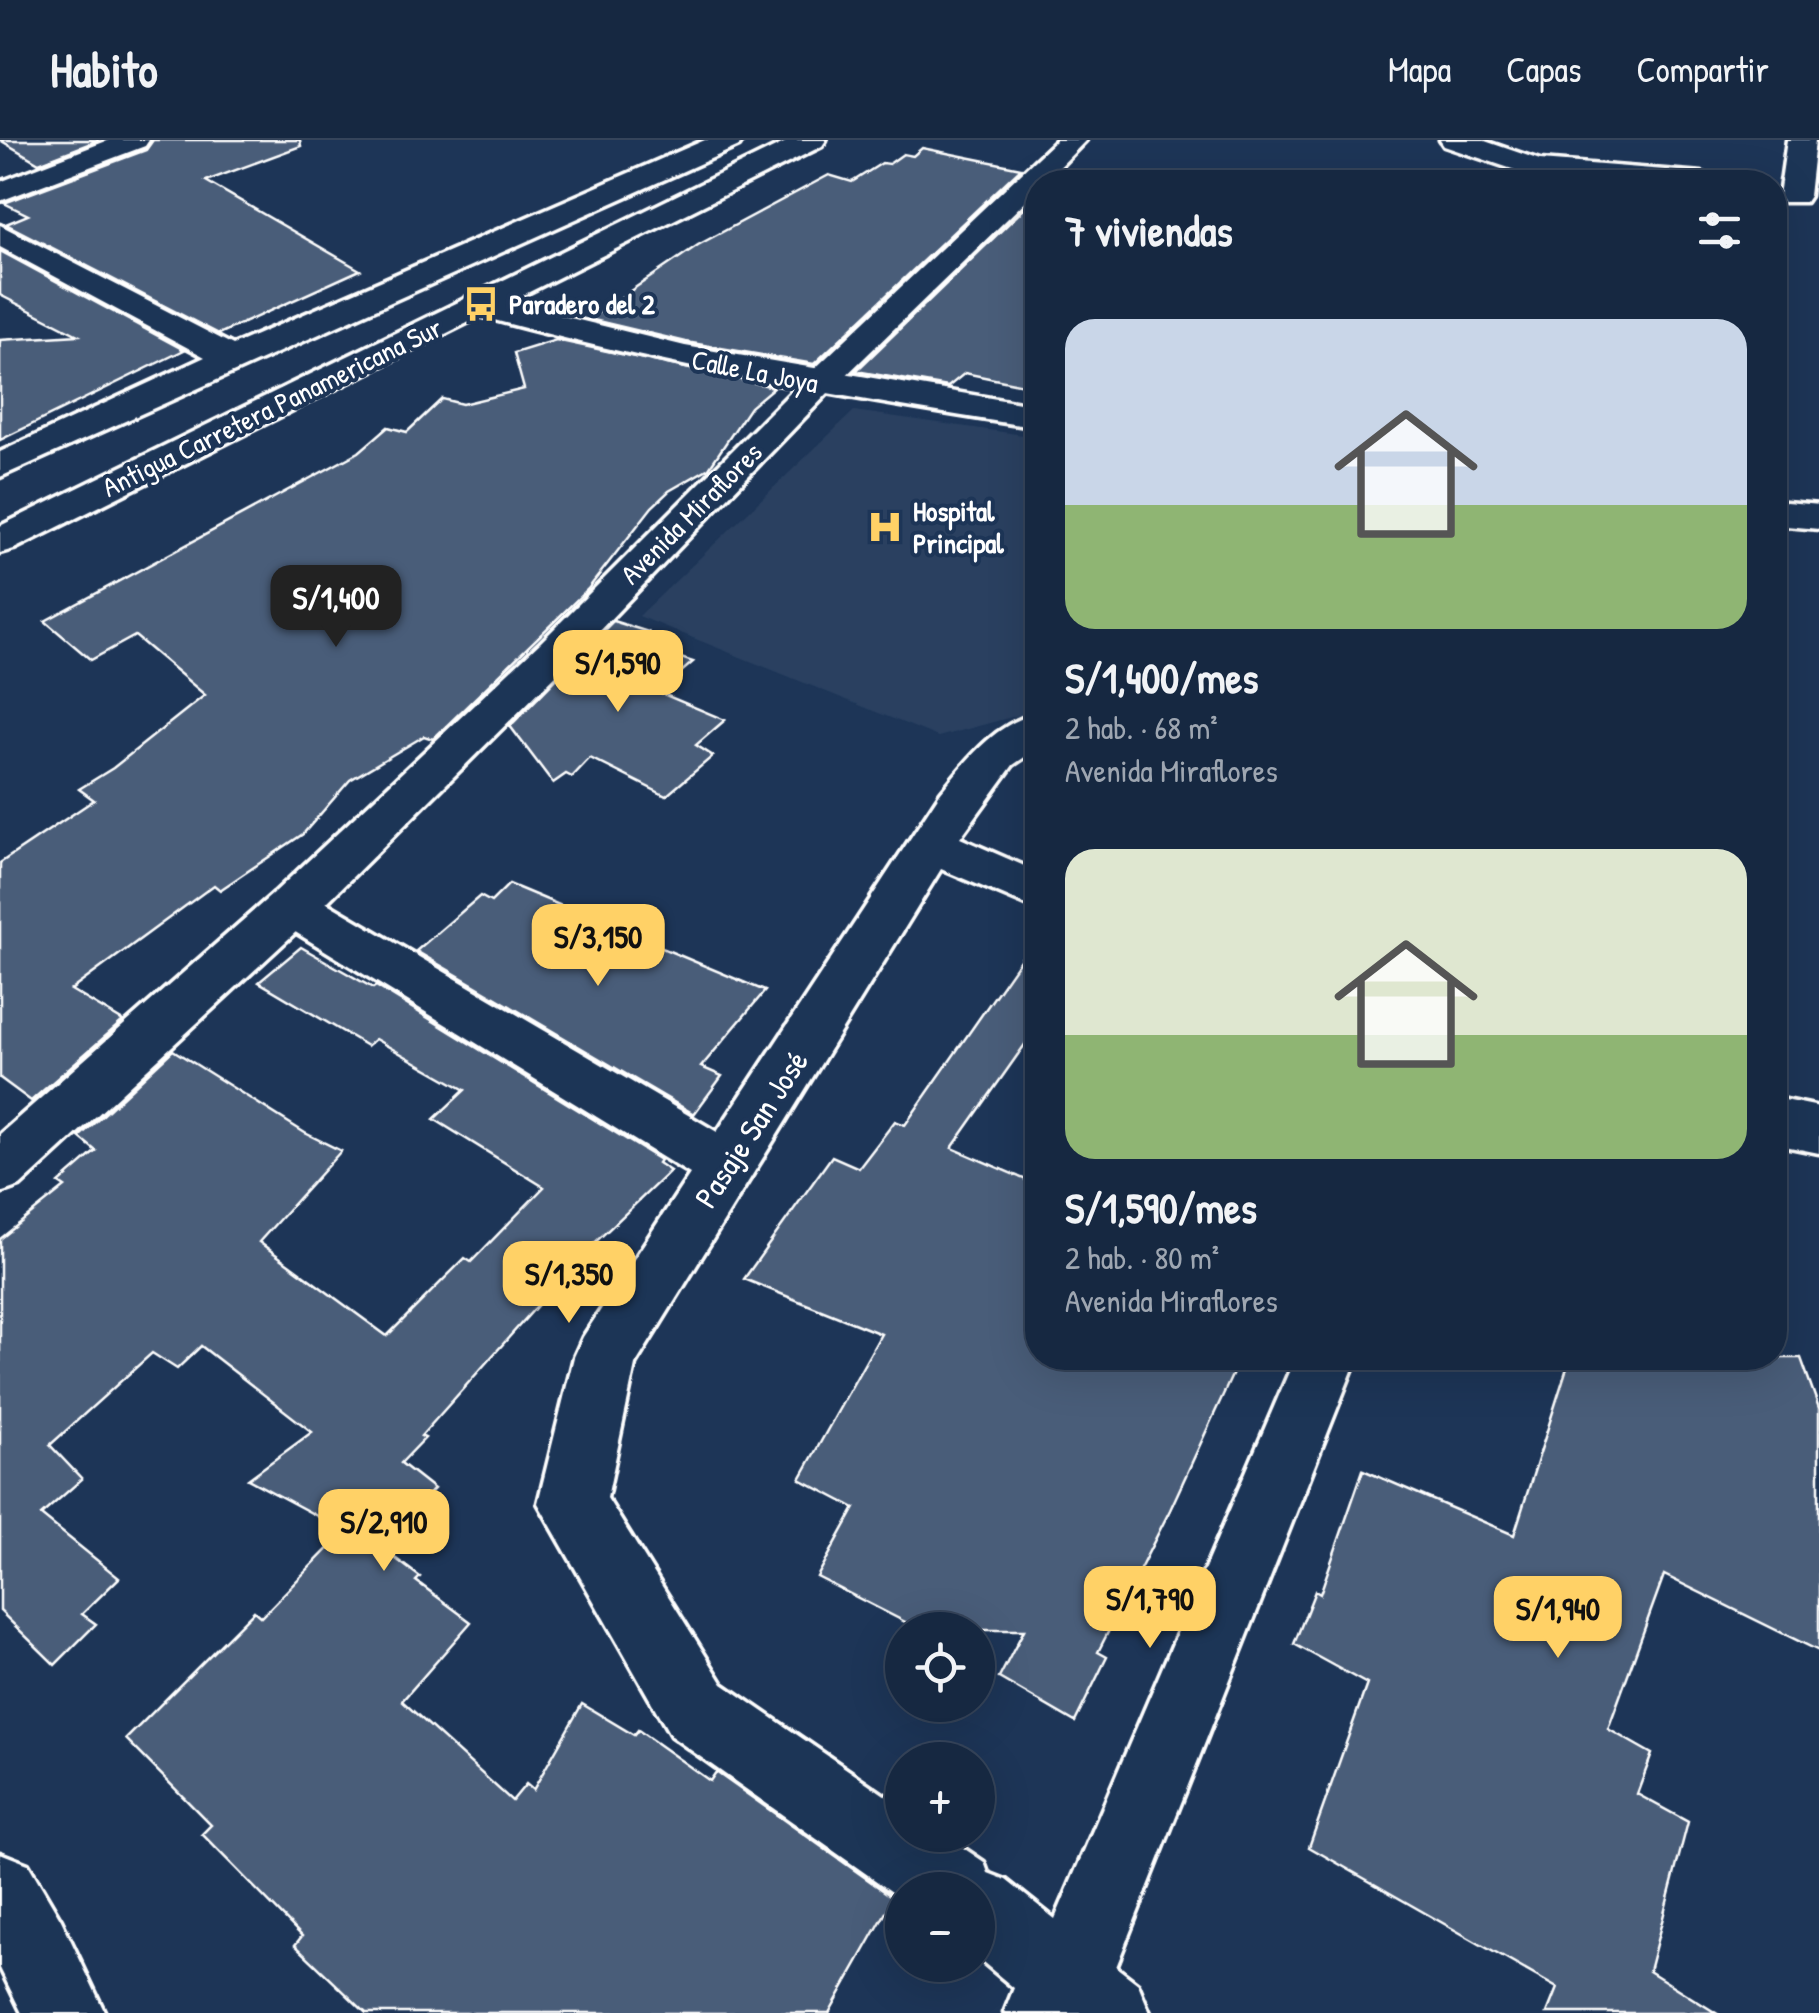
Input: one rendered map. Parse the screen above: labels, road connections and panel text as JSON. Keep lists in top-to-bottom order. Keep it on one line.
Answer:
{"streets":{"main road":["Calle La Joya","Antigua Carretera Panamericana Sur","Avenida Miraflores","Pasaje San José"]},"crossings":[["Calle La Joya","Antigua Carretera Panamericana Sur"],["Calle La Joya","Avenida Miraflores"]],"places":{"bus stop":["Paradero del 2"],"hospital":["Hospital Principal"]},"page":{"header":"Habito","nav":["Mapa","Capas","Compartir"],"heading":"7 viviendas","list":[{"name":"S/1,400/mes","note":"2 hab. · 68 m² · Avenida Miraflores"},{"name":"S/1,590/mes","note":"2 hab. · 80 m² · Avenida Miraflores"}],"price":["S/1,400","S/1,590","S/3,150","S/1,350","S/2,910","S/1,790","S/1,940"],"map_buttons":["+","−"]}}
